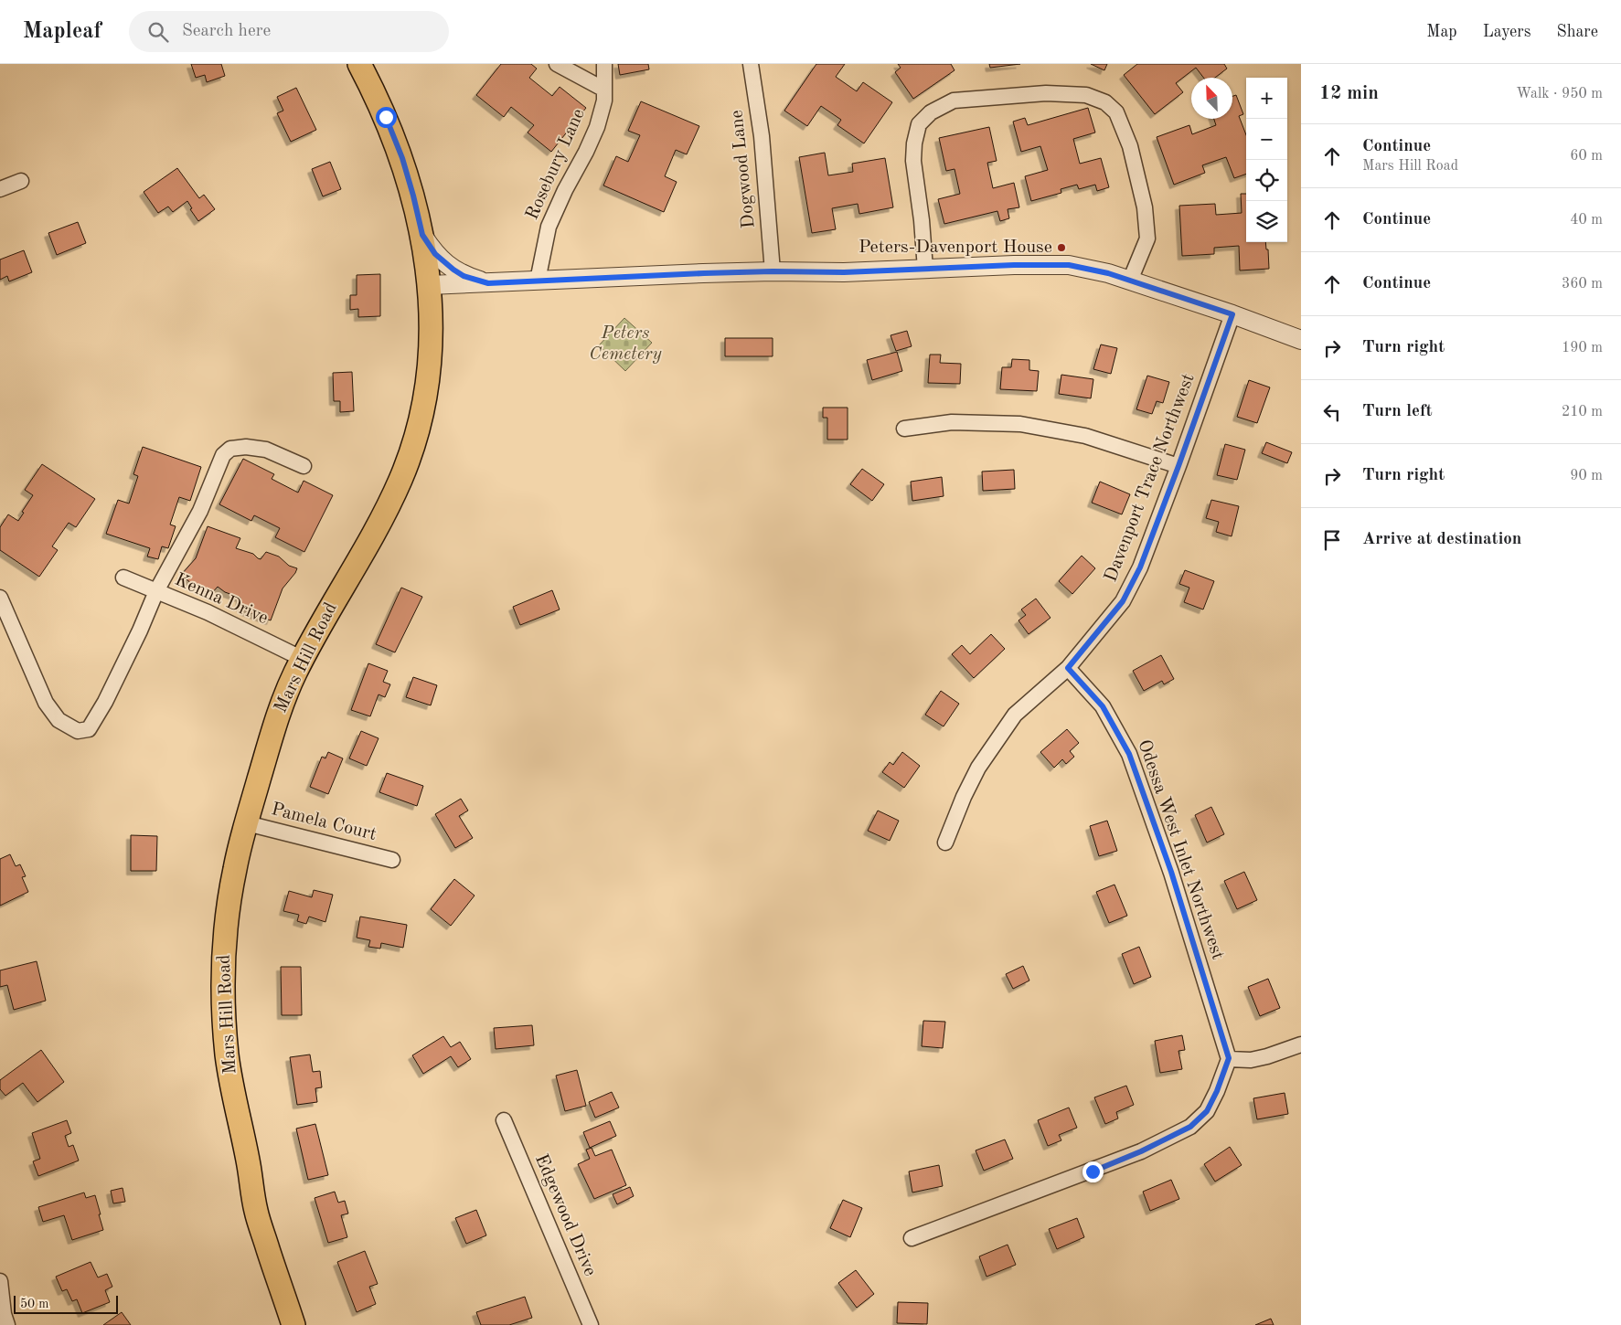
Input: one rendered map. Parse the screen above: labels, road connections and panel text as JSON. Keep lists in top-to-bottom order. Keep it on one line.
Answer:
{"streets":{"main road":["Mars Hill Road"],"street":["Rosebury Lane","Dogwood Lane","Davenport Trace Northwest","Kenna Drive","Pamela Court","Odessa West Inlet Northwest","Edgewood Drive"]},"crossings":[["Davenport Trace Northwest","Odessa West Inlet Northwest"],["Kenna Drive","Mars Hill Road"],["Mars Hill Road","Pamela Court"]],"parks":["Peters Cemetery"],"places":["Peters-Davenport House"],"scale_bar":"50 m","north":"top left","page":{"header":"Mapleaf","search":"Search here","nav":["Map","Layers","Share"],"heading":["12 min","Walk · 950 m"],"map_buttons":["+","−"],"list":[["Continue","Mars Hill Road","60 m"],["Continue","40 m"],["Continue","360 m"],["Turn right","190 m"],["Turn left","210 m"],["Turn right","90 m"],"Arrive at destination"],"scale":"50 m"}}
